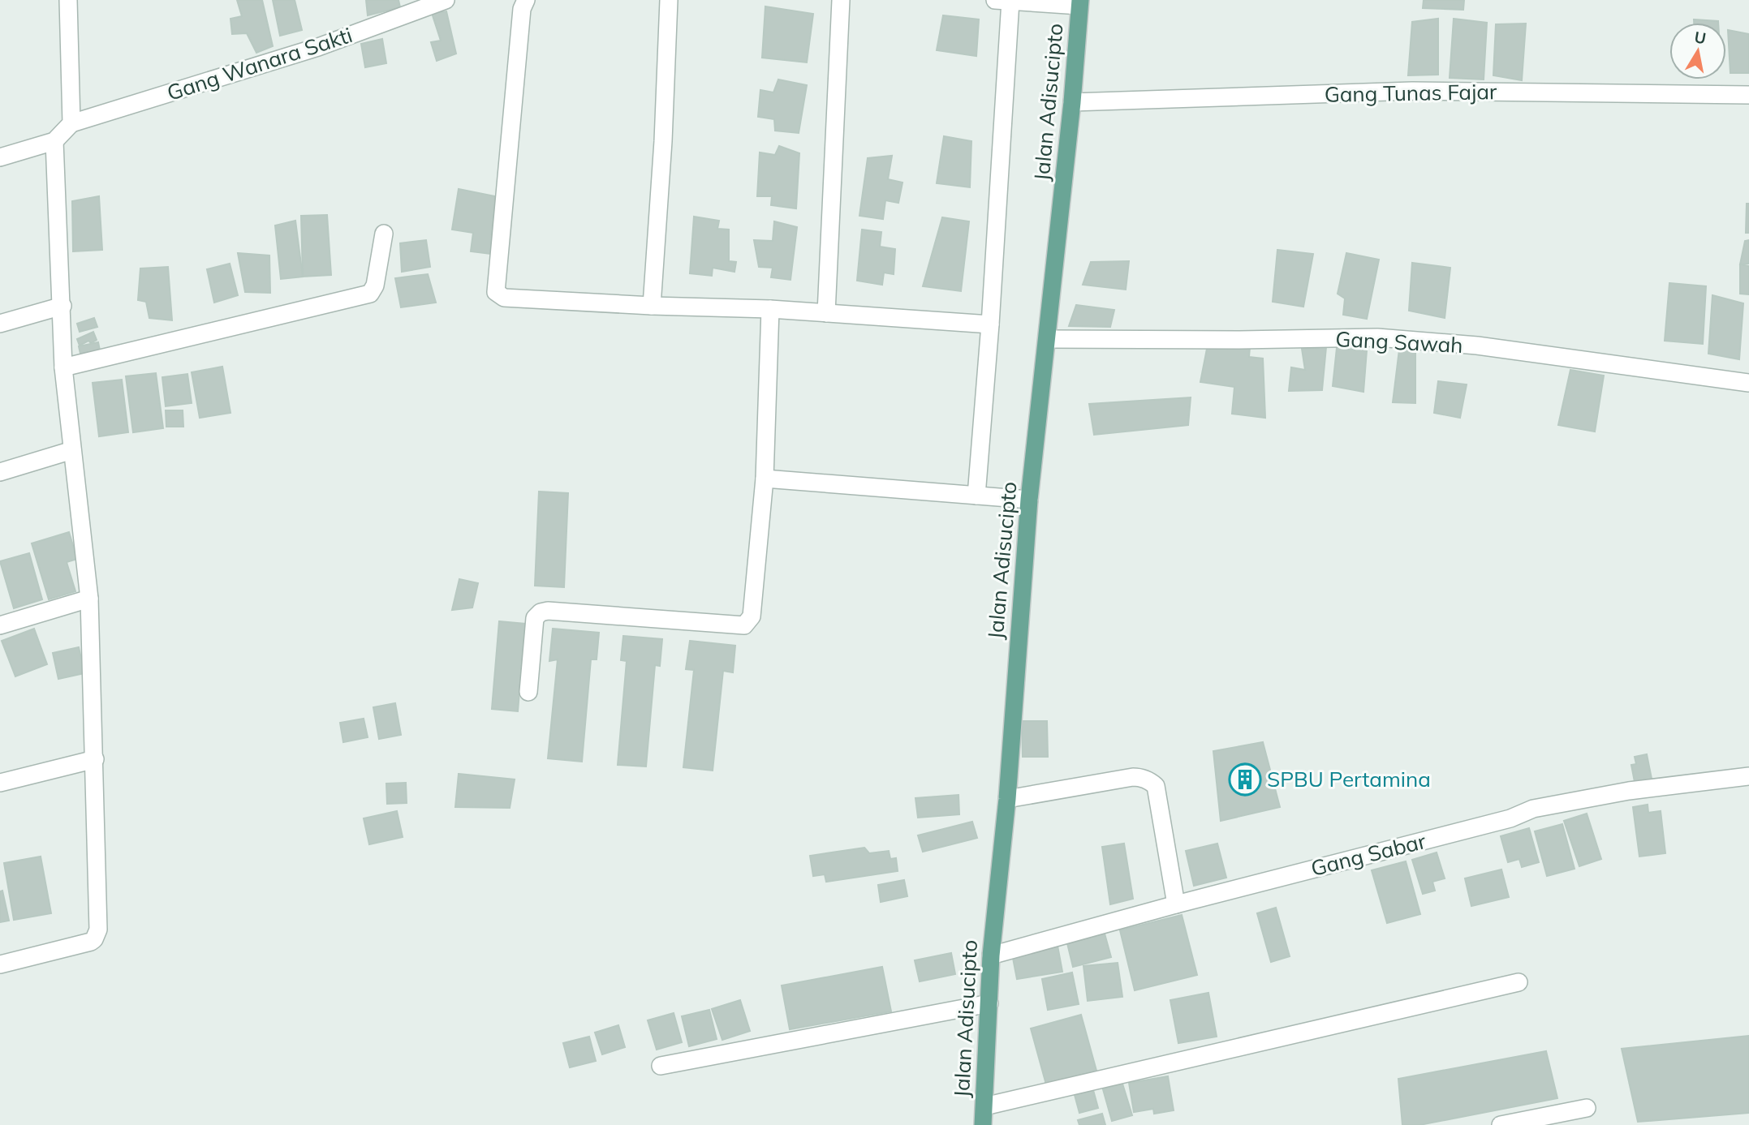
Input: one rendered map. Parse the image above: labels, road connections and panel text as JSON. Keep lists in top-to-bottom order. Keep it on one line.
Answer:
{"streets":{"main road":["Jalan Adisucipto"],"street":["Gang Wanara Sakti","Gang Tunas Fajar","Gang Sawah","Gang Sabar"]},"crossings":[["Gang Tunas Fajar","Jalan Adisucipto"],["Jalan Adisucipto","Gang Sawah"],["Jalan Adisucipto","Gang Sabar"]],"places":{"building":["SPBU Pertamina"]},"north":"top"}
